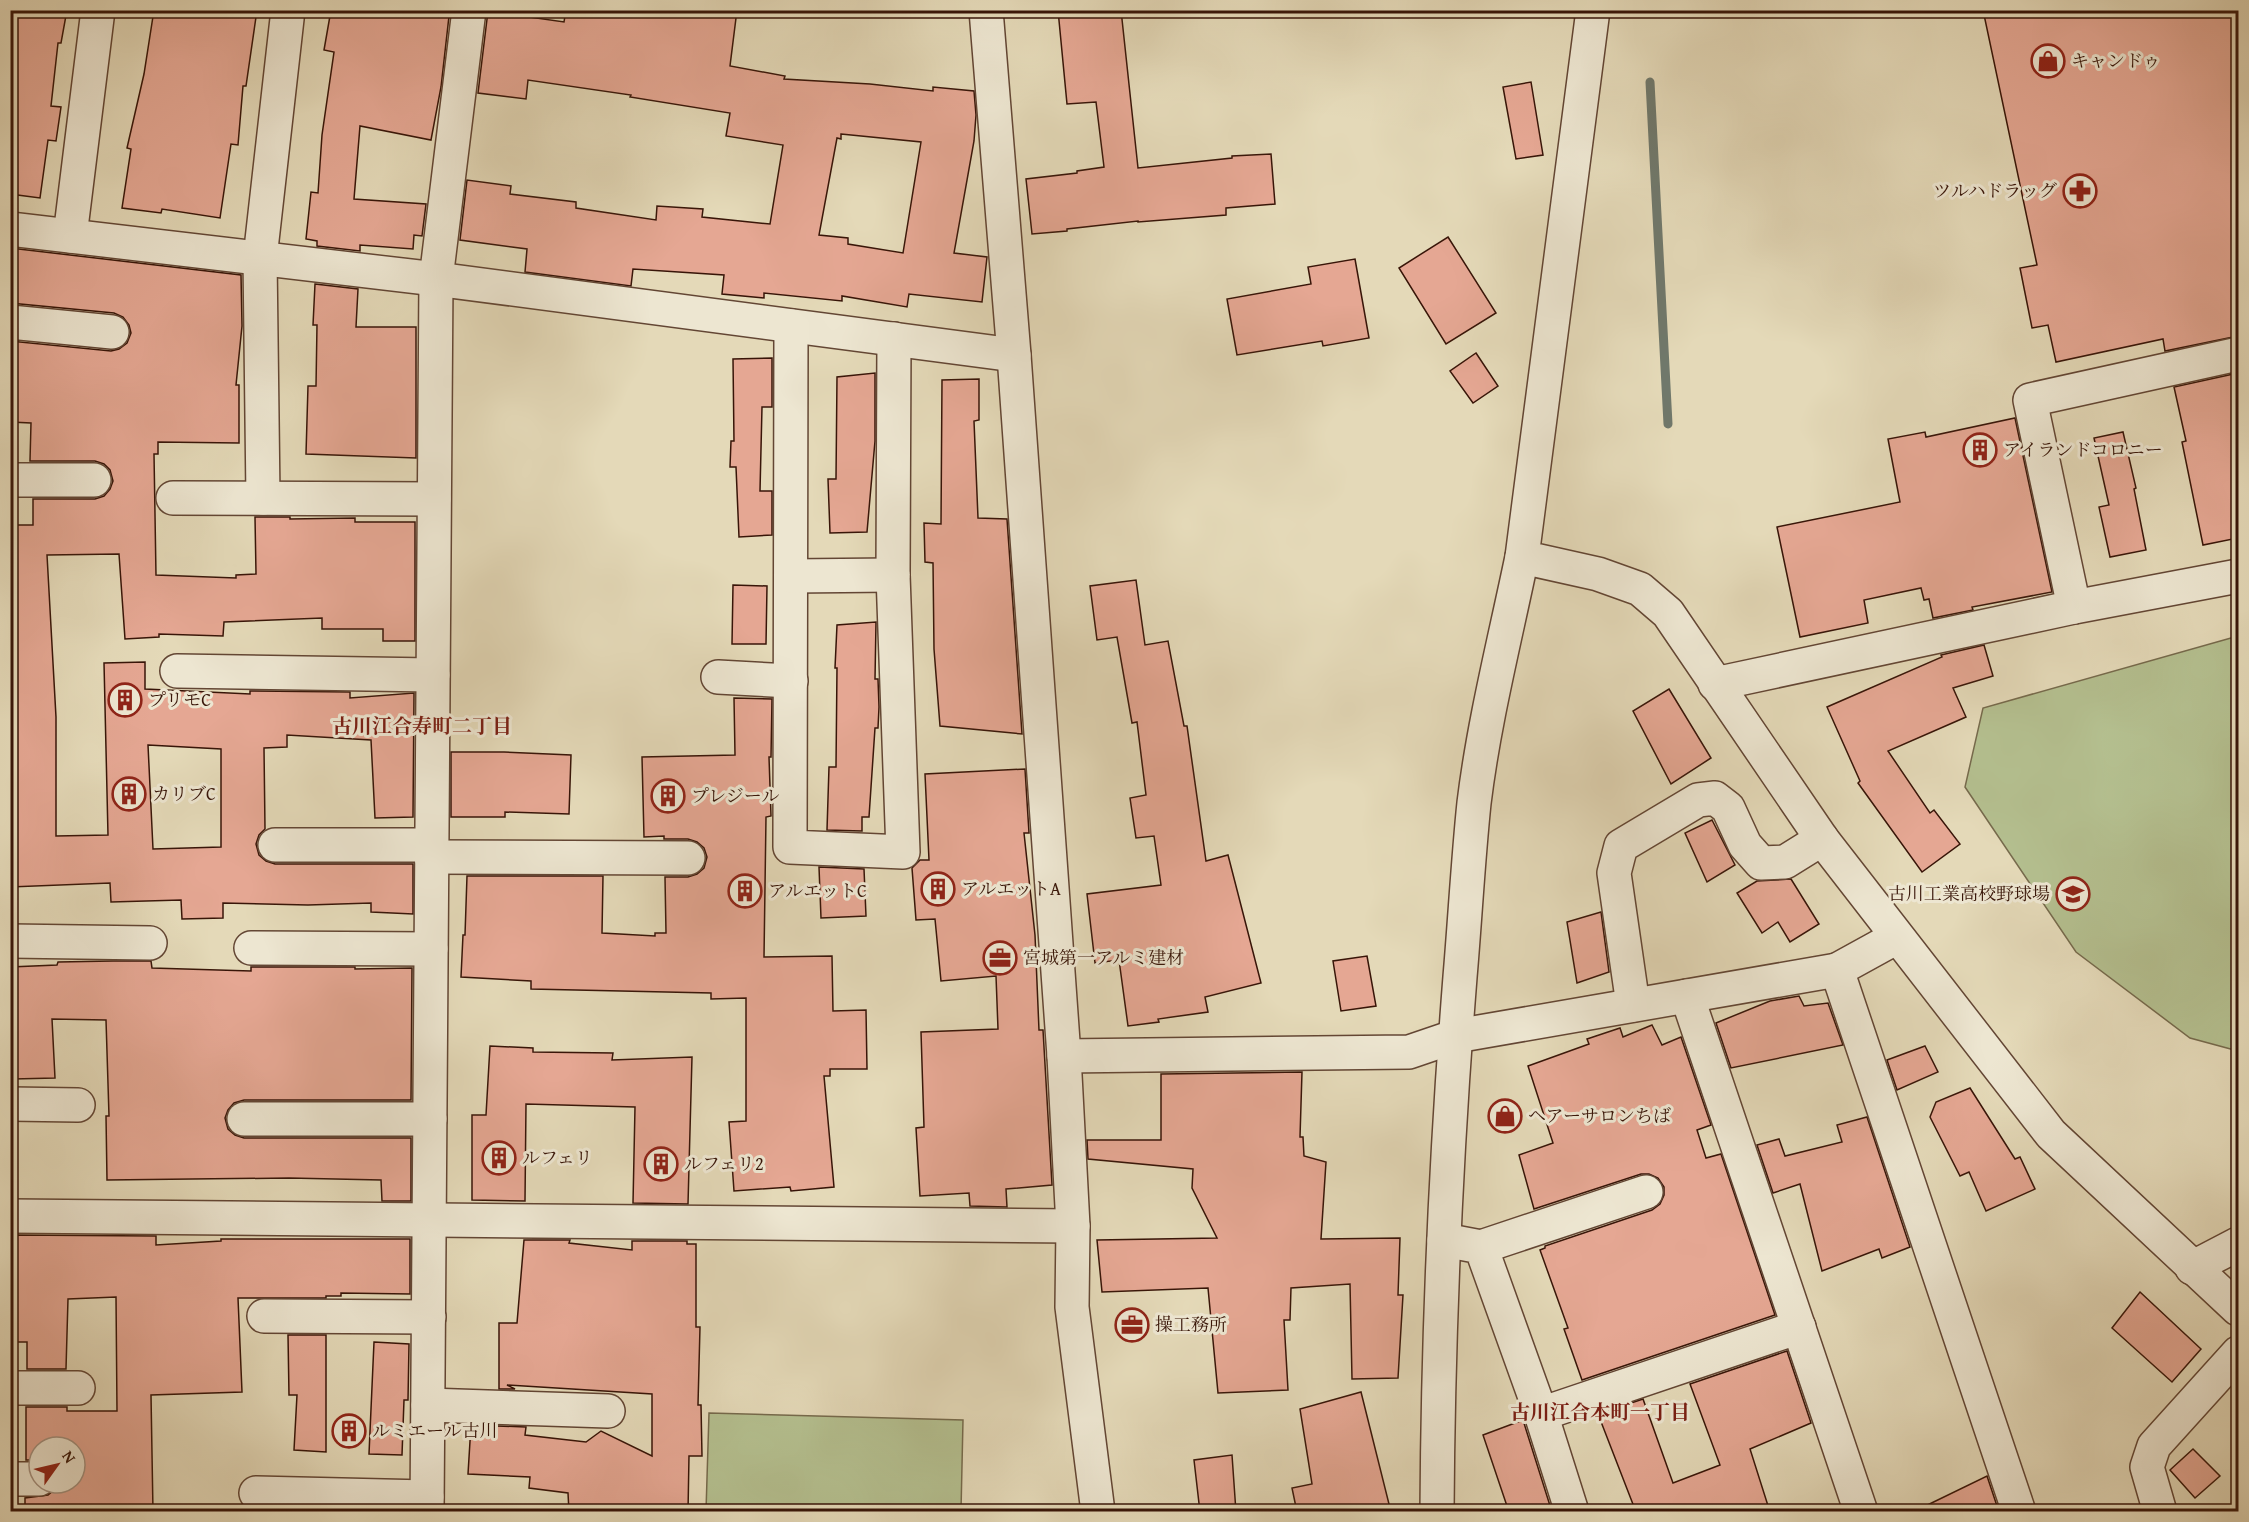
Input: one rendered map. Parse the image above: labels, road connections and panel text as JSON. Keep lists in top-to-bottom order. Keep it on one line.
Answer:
{"districts":["古川江合寿町二丁目","古川江合本町一丁目"],"places":{"shop":["キャンドゥ","ヘアーサロンちば"],"pharmacy":["ツルハドラッグ"],"building":["アイランドコロニー","プリモC","カリブC","プレジール","アルエットA","アルエットC","ルフェリ","ルフェリ2","ルミエール古川"],"school or university":["古川工業高校野球場"],"office":["宮城第一アルミ建材","操工務所"]},"north":"top right"}
